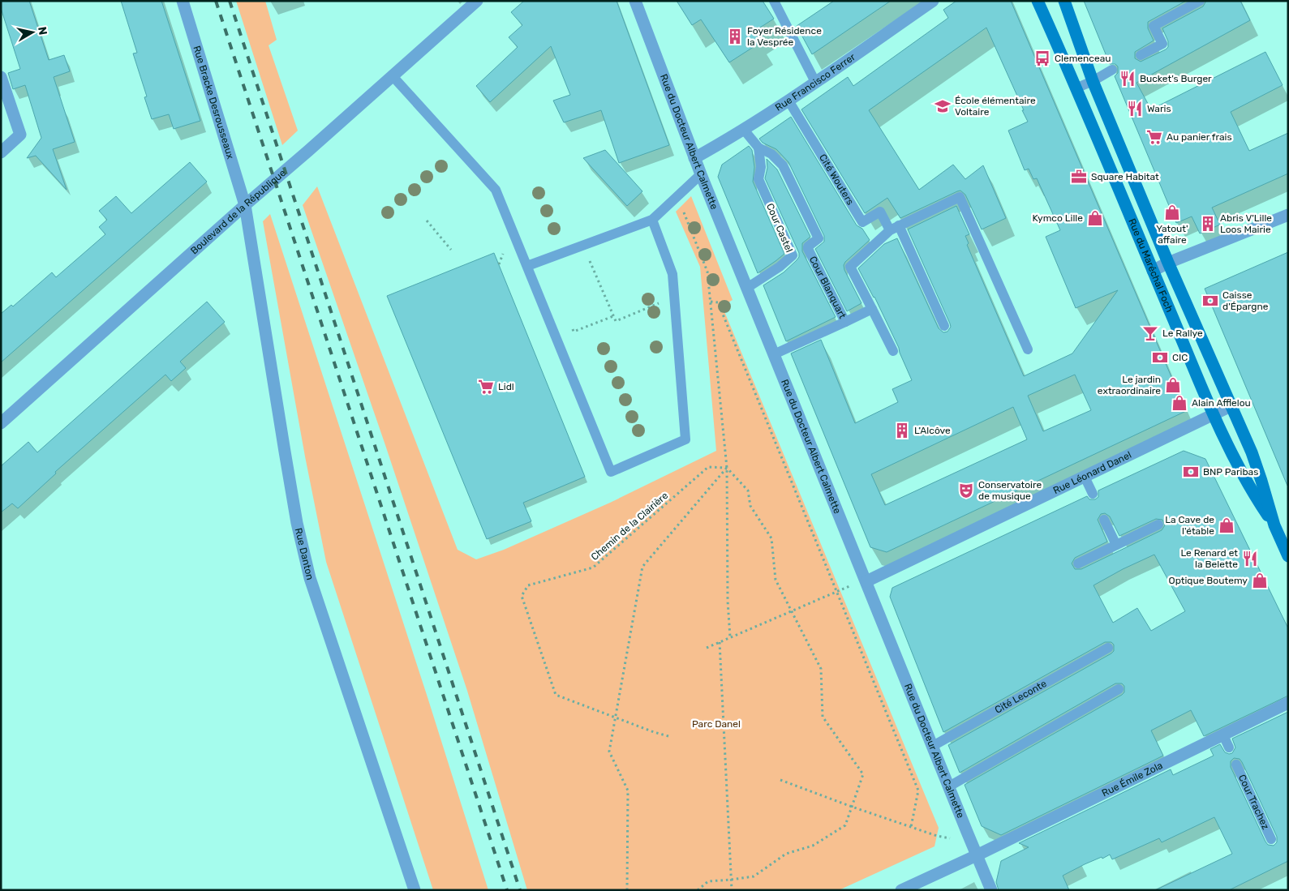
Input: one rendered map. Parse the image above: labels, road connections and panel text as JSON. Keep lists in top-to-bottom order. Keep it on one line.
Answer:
{"streets":{"main road":["Rue du Maréchal Foch"],"street":["Rue Francisco Ferrer","Rue Bracke Desrousseaux","Rue du Docteur Albert Calmette","Boulevard de la République","Rue Léonard Danel","Rue Danton","Rue Émile Zola"],"lane":["Cité Wouters","Cour Castel","Cour Blanquart","Cité Leconte","Cour Trachez"],"path":["Chemin de la Clairière"]},"crossings":[["Rue Francisco Ferrer","Rue du Docteur Albert Calmette"],["Rue Francisco Ferrer","Cité Wouters"],["Rue Francisco Ferrer","Cour Castel"],["Rue Bracke Desrousseaux","Boulevard de la République"],["Rue Bracke Desrousseaux","Rue Danton"],["Rue du Docteur Albert Calmette","Cour Castel"],["Rue du Docteur Albert Calmette","Cour Blanquart"],["Rue du Docteur Albert Calmette","Rue Léonard Danel"],["Rue du Docteur Albert Calmette","Cité Leconte"],["Rue du Docteur Albert Calmette","Rue Émile Zola"],["Boulevard de la République","Rue Danton"],["Cour Castel","Cour Blanquart"],["Rue du Maréchal Foch","Rue Léonard Danel"]],"parks":["Parc Danel"],"places":{"building":["Foyer Résidence la Vesprée","Abris V'Lille Loos Mairie","L'Alcôve"],"bus stop":["Clemenceau"],"restaurant":["Bucket's Burger","Waris","Le Renard et la Belette"],"school or university":["École élémentaire Voltaire"],"supermarket":["Au panier frais","Lidl"],"office":["Square Habitat"],"shop":["Yatout' affaire","Kymco Lille","Le jardin extraordinaire","Alain Afflelou","La Cave de l'étable","Optique Boutemy"],"bank":["Caisse d'Épargne","CIC","BNP Paribas"],"bar":["Le Rallye"],"theatre":["Conservatoire de musique"]},"north":"right"}
